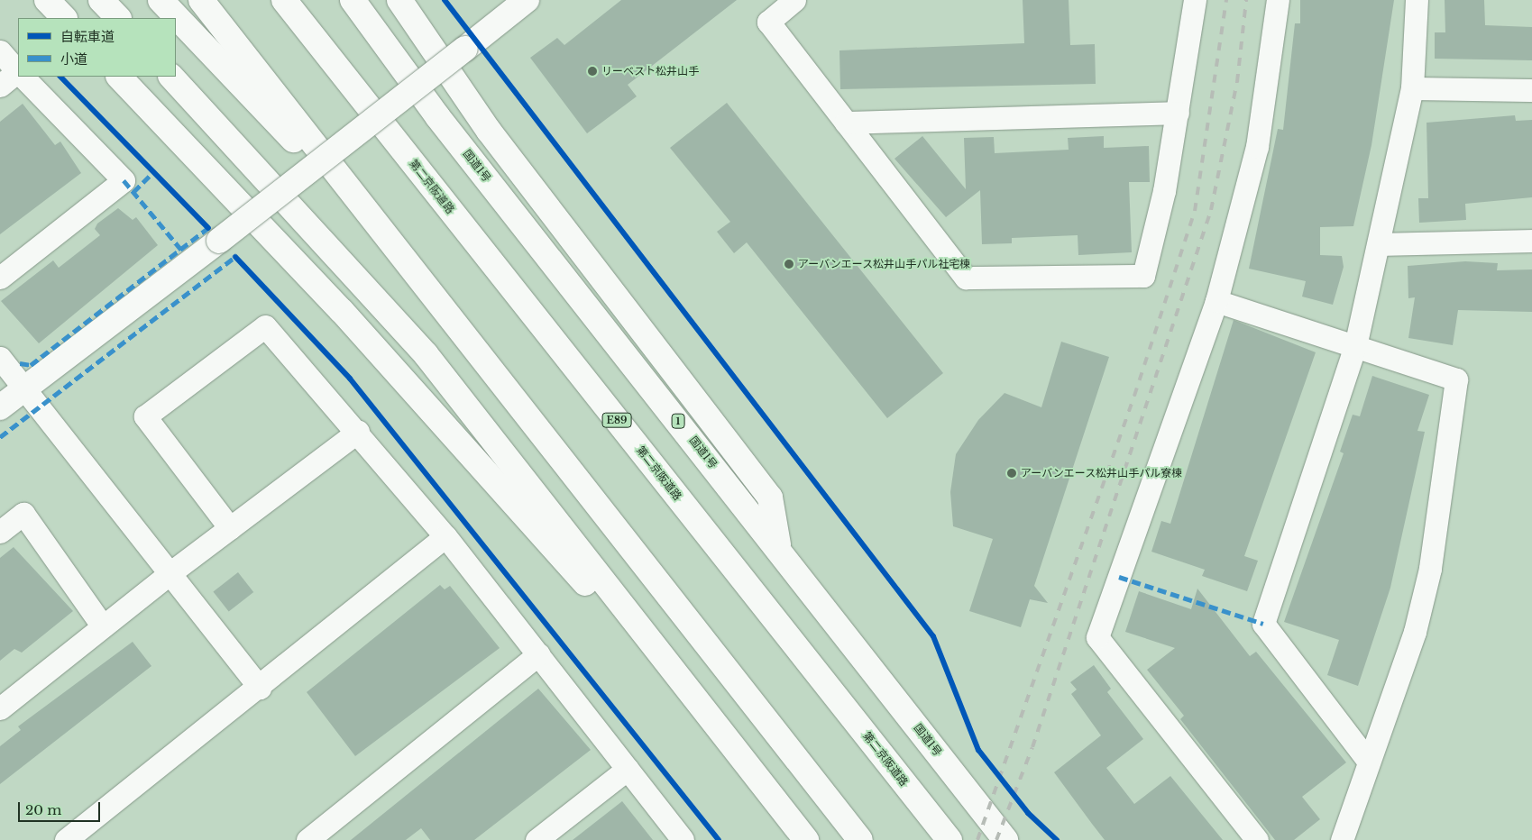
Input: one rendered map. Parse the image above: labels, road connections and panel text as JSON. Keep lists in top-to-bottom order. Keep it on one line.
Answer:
{"streets":{"main road":["国道1号","第二京阪道路","E89","1"]},"crossings":[["国道1号","1"]],"places":["リーベスト松井山手","アーバンエース松井山手パル社宅棟","アーバンエース松井山手パル寮棟"],"legend":["自転車道","小道"],"scale_bar":"20 m"}
